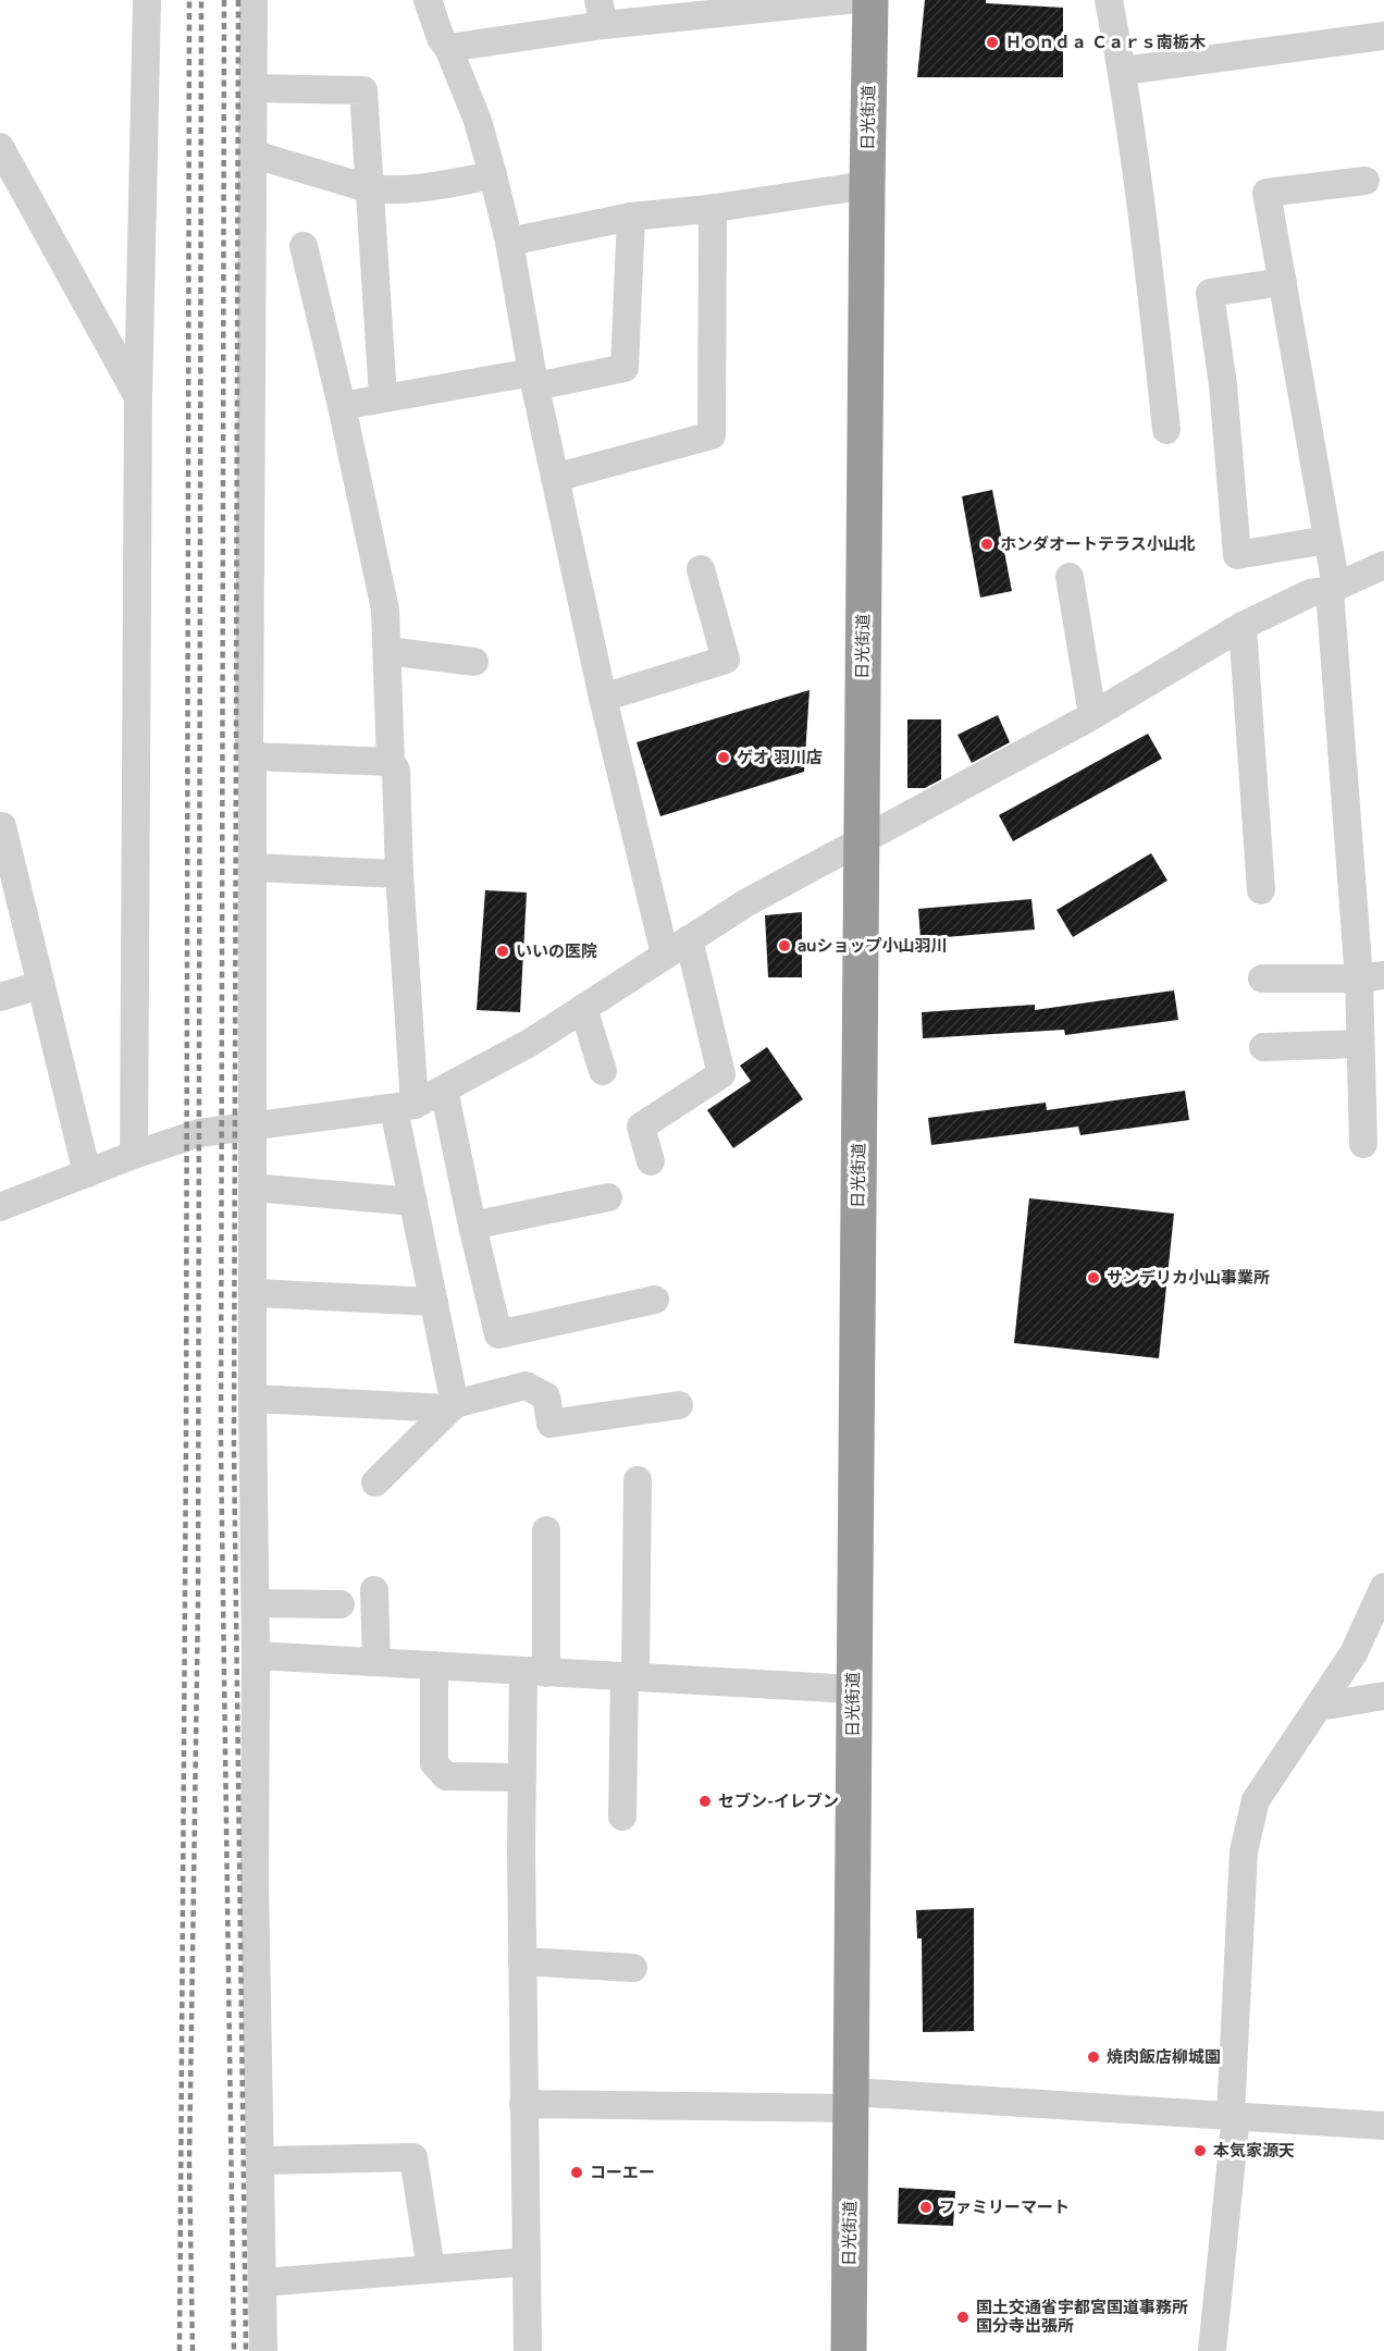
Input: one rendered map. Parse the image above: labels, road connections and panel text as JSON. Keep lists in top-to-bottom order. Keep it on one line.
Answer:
{"streets":{"highway":["日光街道"]},"places":["Ｈｏｎｄａ Ｃａｒｓ南栃木","ホンダオートテラス小山北","ゲオ 羽川店","auショップ小山羽川","いいの医院","サンデリカ小山事業所","セブン-イレブン","焼肉飯店柳城園","本気家源天","コーエー","ファミリーマート","国土交通省宇都宮国道事務所 国分寺出張所"]}
